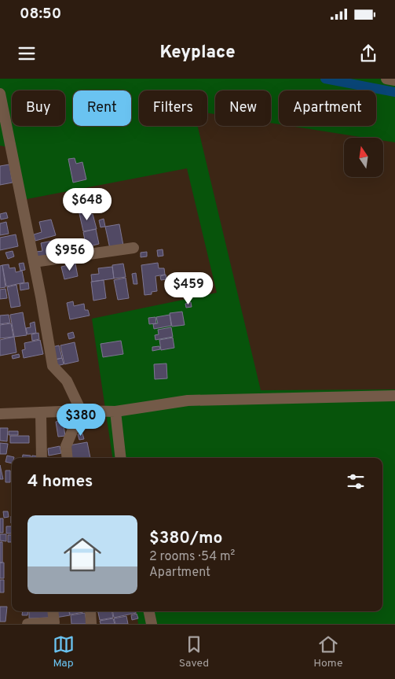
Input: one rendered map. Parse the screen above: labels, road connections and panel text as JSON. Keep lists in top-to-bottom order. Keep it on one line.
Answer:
{"north":"top","page":{"status":"08:50","header":"Keyplace","chip":["Buy","Rent","Filters","New","Apartment"],"price":["$648","$956","$459","$380"],"heading":"4 homes","list":[{"name":"$380/mo","note":"2 rooms · 54 m² · Apartment"}],"tabs":["Map","Saved","Home"]}}
